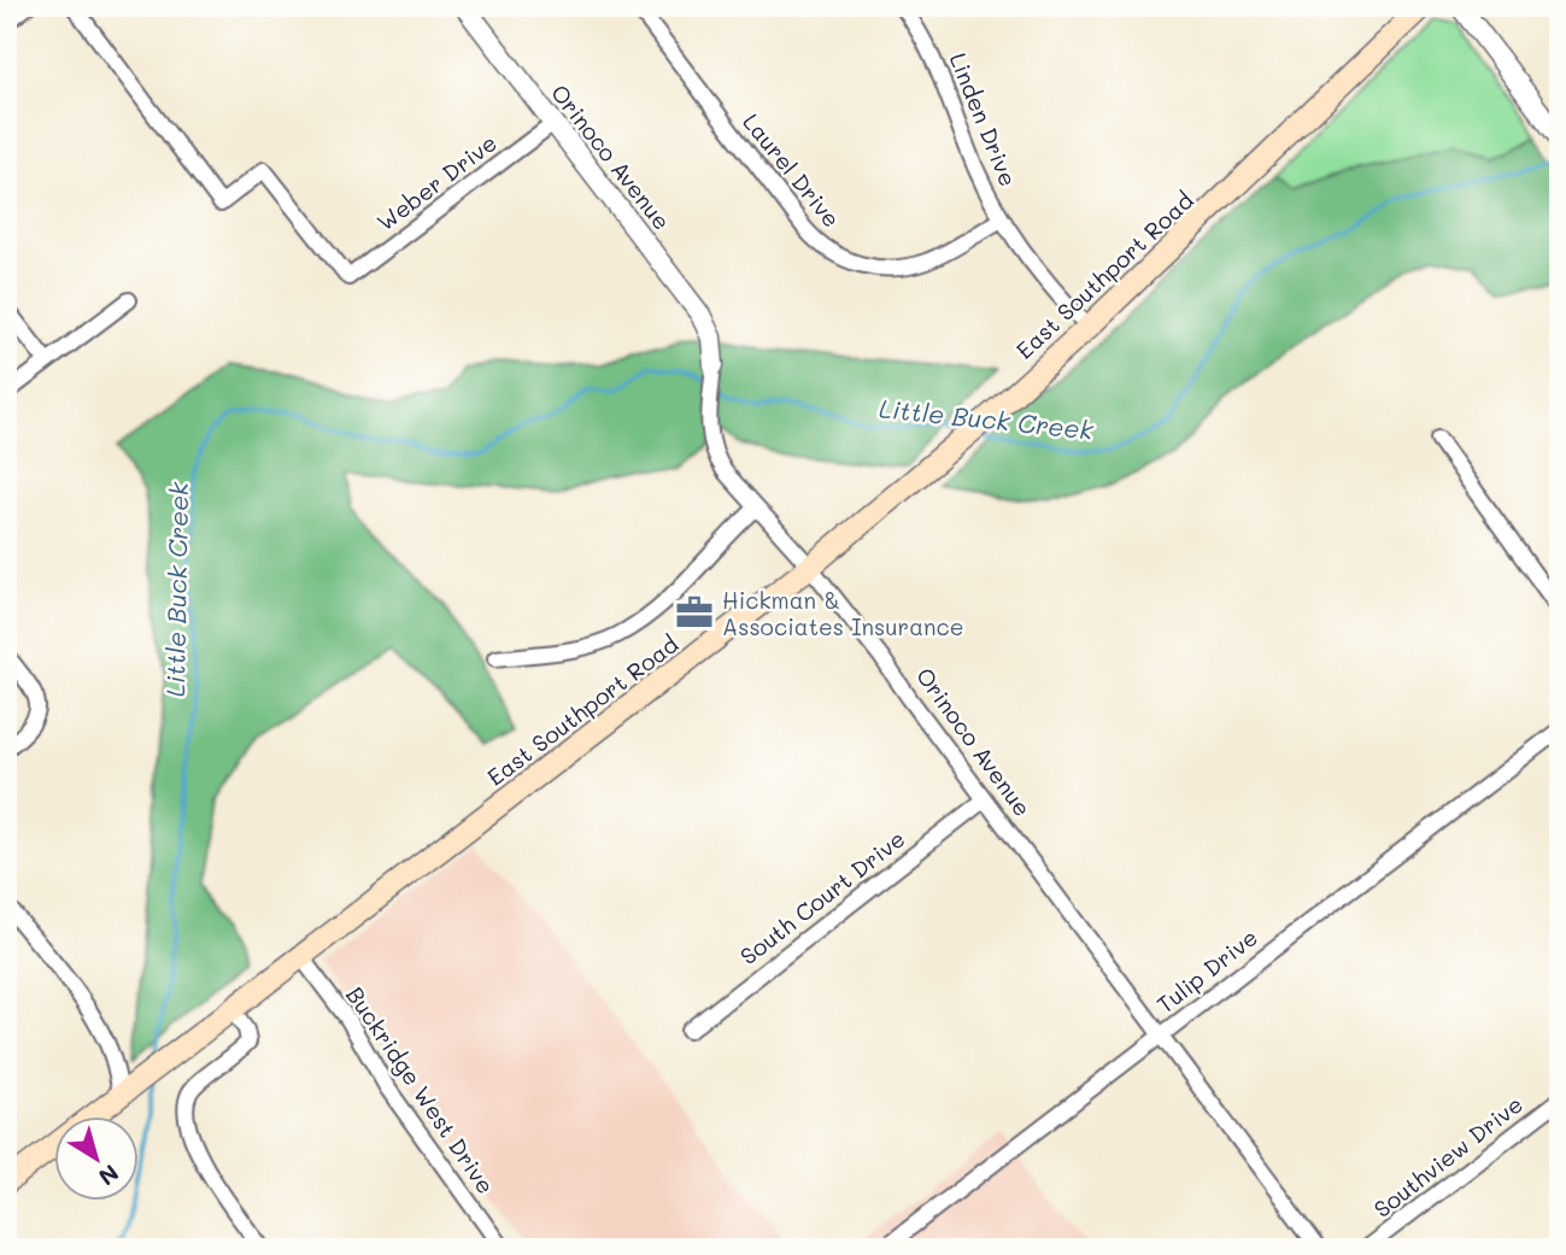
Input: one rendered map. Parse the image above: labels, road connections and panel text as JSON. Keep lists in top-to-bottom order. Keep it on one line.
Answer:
{"streets":{"main road":["East Southport Road"],"street":["Linden Drive","Orinoco Avenue","Laurel Drive","Weber Drive","South Court Drive","Tulip Drive","Buckridge West Drive","Southview Drive"]},"crossings":[["Linden Drive","Laurel Drive"],["Linden Drive","East Southport Road"],["Orinoco Avenue","Weber Drive"],["Orinoco Avenue","East Southport Road"],["Orinoco Avenue","South Court Drive"],["Orinoco Avenue","Tulip Drive"],["East Southport Road","Buckridge West Drive"]],"water":["Little Buck Creek"],"places":{"office":["Hickman & Associates Insurance"]},"north":"bottom right"}
